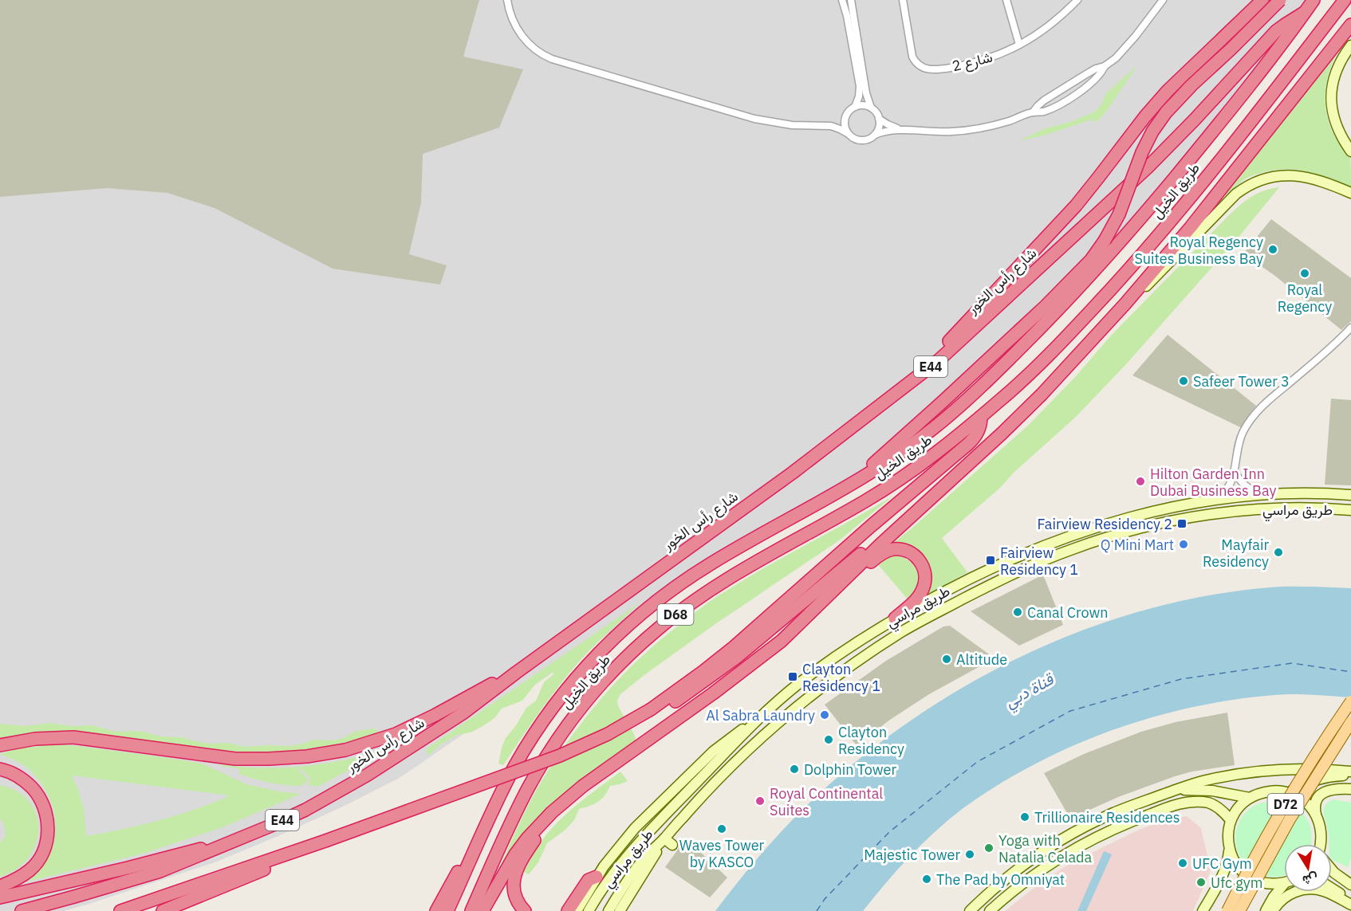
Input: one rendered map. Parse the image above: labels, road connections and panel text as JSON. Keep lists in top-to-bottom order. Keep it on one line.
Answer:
{"streets":{"highway":["طريق الخيل","شارع رأس الخور","E44","D68"],"main road":["D72"],"street":["شارع 2","طريق مراسي"]},"crossings":[["طريق الخيل","شارع رأس الخور"],["طريق الخيل","E44"]],"water":["قناة دبي"],"places":{"other":["Royal Regency Suites Business Bay","Royal Regency","Safeer Tower 3","Hilton Garden Inn Dubai Business Bay","Q Mini Mart","Mayfair Residency","Canal Crown","Altitude","Al Sabra Laundry","Clayton Residency","Dolphin Tower","Royal Continental Suites","Trillionaire Residences","Waves Tower by KASCO","Yoga with Natalia Celada","Majestic Tower","UFC Gym","The Pad by Omniyat","Ufc gym"],"transit":["Fairview Residency 2","Fairview Residency 1","Clayton Residency 1"]},"north":"bottom"}
